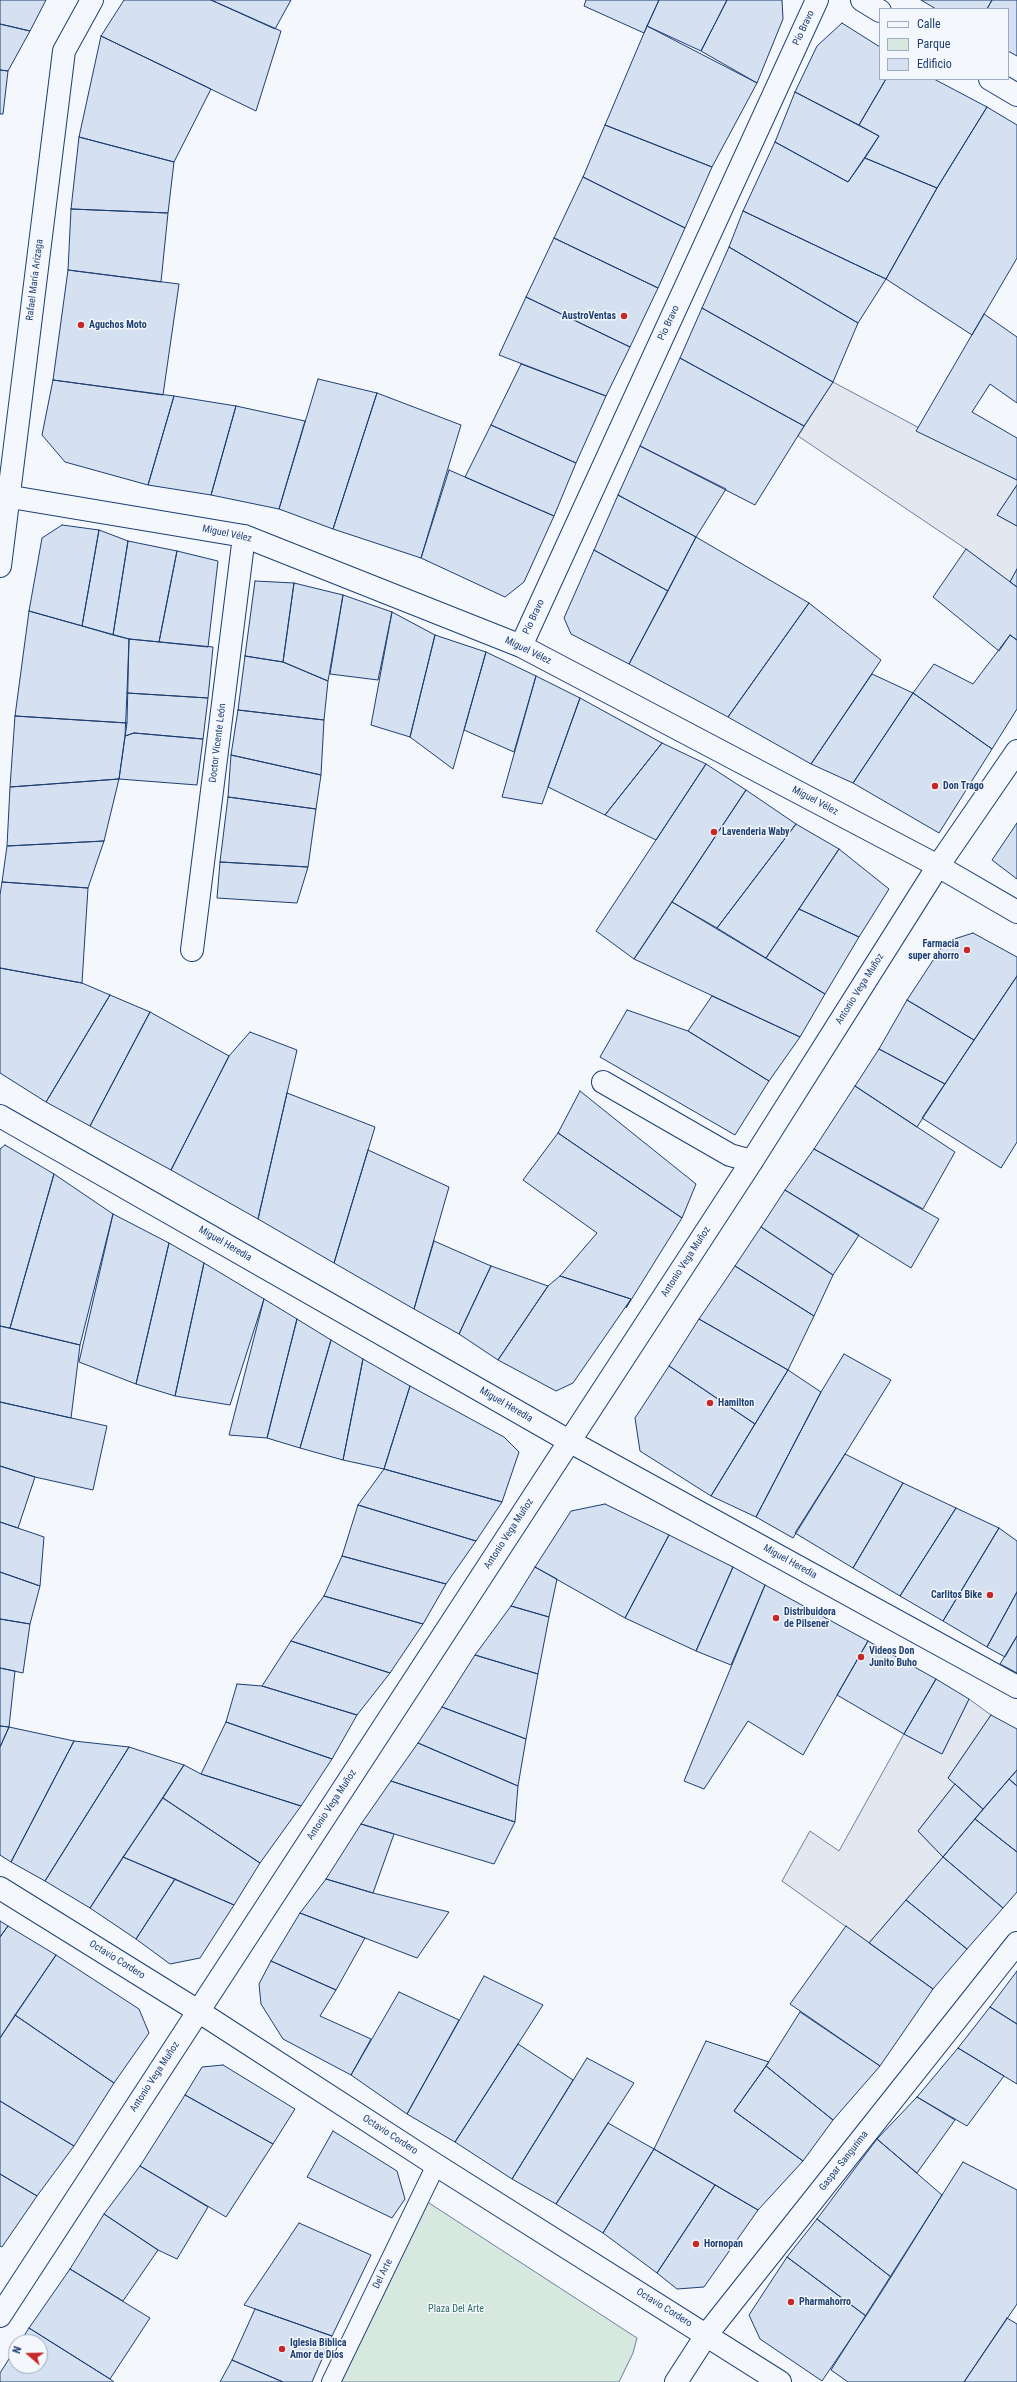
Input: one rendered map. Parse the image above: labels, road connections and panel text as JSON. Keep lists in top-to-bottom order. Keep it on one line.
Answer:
{"streets":{"street":["Pío Bravo","Rafael María Arízaga","Miguel Vélez","Doctor Vicente León","Antonio Vega Muñoz","Miguel Heredia","Octavio Cordero","Gaspar Sangurima"],"lane":["Del Arte"]},"crossings":[["Pío Bravo","Miguel Vélez"],["Rafael María Arízaga","Miguel Vélez"],["Miguel Vélez","Doctor Vicente León"],["Miguel Vélez","Antonio Vega Muñoz"],["Antonio Vega Muñoz","Miguel Heredia"],["Antonio Vega Muñoz","Octavio Cordero"],["Octavio Cordero","Gaspar Sangurima"],["Octavio Cordero","Del Arte"]],"parks":["Plaza Del Arte"],"places":["AustroVentas","Aguchos Moto","Don Trago","Lavenderia Waby","Farmacia super ahorro","Hamilton","Carlitos Bike","Distribuidora de Pilsener","Videos Don Junito Buho","Hornopan","Pharmahorro","Iglesia Biblica Amor de Dios"],"legend":["Calle","Parque","Edificio"],"north":"left"}
